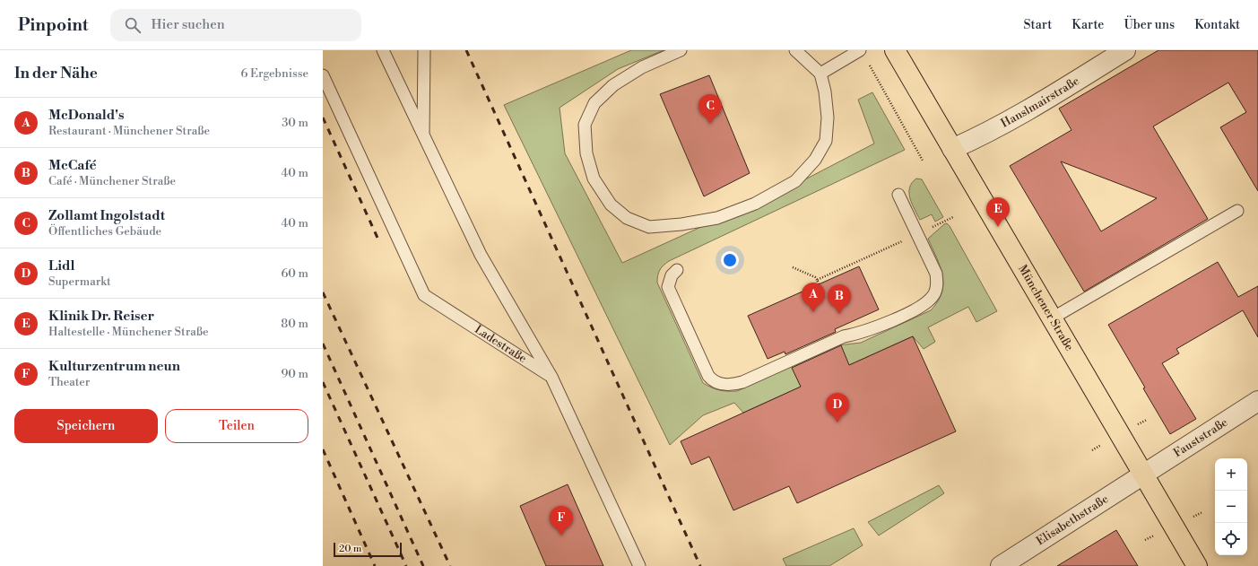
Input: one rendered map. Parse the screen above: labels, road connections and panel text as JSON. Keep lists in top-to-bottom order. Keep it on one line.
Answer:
{"streets":{"main road":["Münchener Straße"],"street":["Hanslmairstraße","Fauststraße","Elisabethstraße"],"lane":["Ladestraße"]},"crossings":[["Hanslmairstraße","Münchener Straße"],["Münchener Straße","Fauststraße"],["Münchener Straße","Elisabethstraße"],["Fauststraße","Elisabethstraße"]],"scale_bar":"20 m","page":{"header":"Pinpoint","search":"Hier suchen","nav":["Start","Karte","Über uns","Kontakt"],"heading":["In der Nähe","6 Ergebnisse"],"pins":["C","E","A","B","D","F"],"list":[{"mark":"A","name":"McDonald's","note":"Restaurant · Münchener Straße","value":"30 m"},{"mark":"B","name":"McCafé","note":"Café · Münchener Straße","value":"40 m"},{"mark":"C","name":"Zollamt Ingolstadt","note":"Öffentliches Gebäude","value":"40 m"},{"mark":"D","name":"Lidl","note":"Supermarkt","value":"60 m"},{"mark":"E","name":"Klinik Dr. Reiser","note":"Haltestelle · Münchener Straße","value":"80 m"},{"mark":"F","name":"Kulturzentrum neun","note":"Theater","value":"90 m"}],"buttons":["Speichern","Teilen"],"map_buttons":["+","−"],"scale":"20 m"}}
